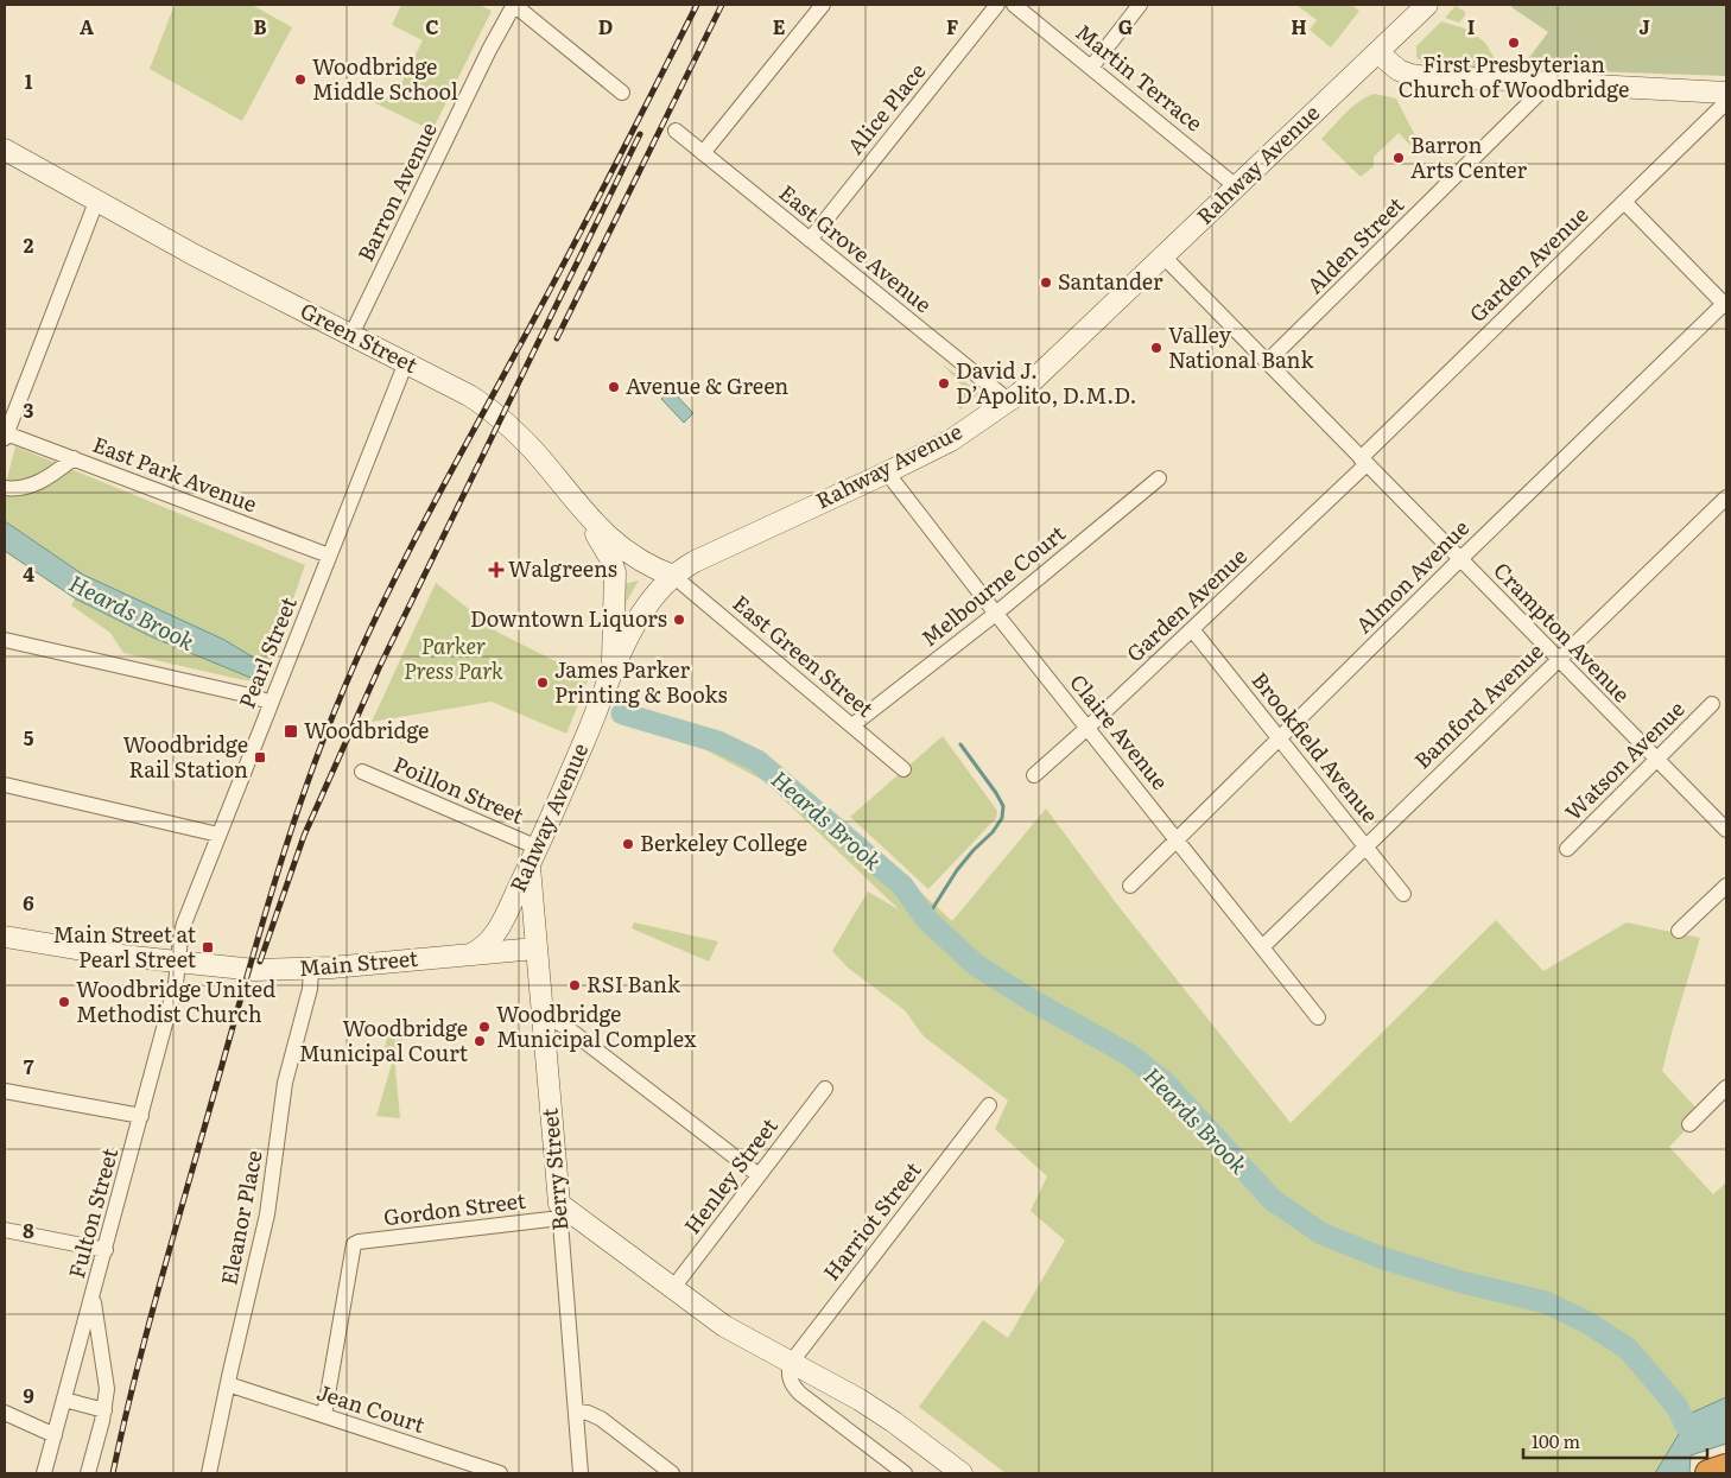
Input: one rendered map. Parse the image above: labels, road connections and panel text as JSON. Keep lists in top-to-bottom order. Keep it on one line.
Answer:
{"streets":{"main road":["Rahway Avenue","Green Street","Main Street","Berry Street"],"street":["Martin Terrace","Alice Place","Barron Avenue","Alden Street","East Grove Avenue","Garden Avenue","East Park Avenue","Almon Avenue","Melbourne Court","Crampton Avenue","Pearl Street","East Green Street","Bamford Avenue","Claire Avenue","Brookfield Avenue","Watson Avenue","Poillon Street","Henley Street","Gordon Street","Fulton Street","Eleanor Place","Harriot Street","Jean Court"]},"crossings":[["Martin Terrace","Rahway Avenue"],["Alice Place","East Grove Avenue"],["Rahway Avenue","East Grove Avenue"],["Rahway Avenue","Green Street"],["Rahway Avenue","Crampton Avenue"],["Rahway Avenue","East Green Street"],["Rahway Avenue","Claire Avenue"],["Rahway Avenue","Poillon Street"],["Rahway Avenue","Main Street"],["Rahway Avenue","Berry Street"],["Barron Avenue","Green Street"],["Alden Street","Crampton Avenue"],["Garden Avenue","Crampton Avenue"],["Garden Avenue","Claire Avenue"],["Garden Avenue","Brookfield Avenue"],["Green Street","Pearl Street"],["Green Street","East Green Street"],["East Park Avenue","Pearl Street"],["Almon Avenue","Crampton Avenue"],["Almon Avenue","Claire Avenue"],["Almon Avenue","Brookfield Avenue"],["Melbourne Court","East Green Street"],["Melbourne Court","Claire Avenue"],["Crampton Avenue","Bamford Avenue"],["Crampton Avenue","Watson Avenue"],["Pearl Street","Main Street"],["Pearl Street","Fulton Street"],["Bamford Avenue","Claire Avenue"],["Bamford Avenue","Brookfield Avenue"],["Poillon Street","Berry Street"],["Main Street","Berry Street"],["Main Street","Fulton Street"],["Main Street","Eleanor Place"],["Berry Street","Gordon Street"],["Gordon Street","Jean Court"],["Eleanor Place","Jean Court"]],"water":["Heards Brook"],"parks":["Parker Press Park"],"places":{"other":["First Presbyterian Church of Woodbridge","Woodbridge Middle School","Barron Arts Center","Santander","Valley National Bank","David J. D’Apolito, D.M.D.","Avenue & Green","Downtown Liquors","James Parker Printing & Books","Berkeley College","RSI Bank","Woodbridge United Methodist Church","Woodbridge Municipal Complex","Woodbridge Municipal Court"],"health":["Walgreens"],"transit":["Woodbridge","Woodbridge Rail Station","Main Street at Pearl Street"]},"scale_bar":"100 m","grid":{"columns":["A","B","C","D","E","F","G","H","I","J"],"rows":["1","2","3","4","5","6","7","8","9"]}}
